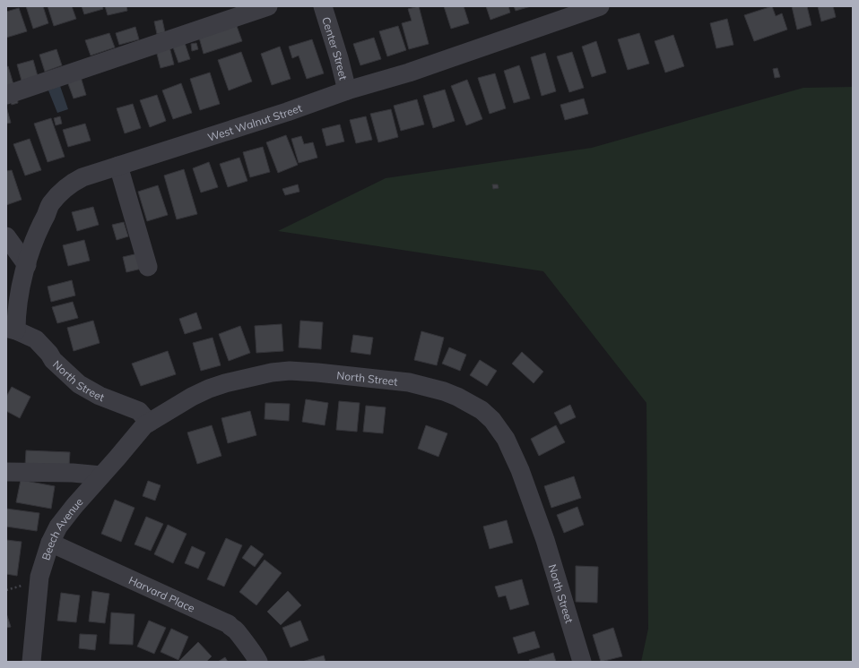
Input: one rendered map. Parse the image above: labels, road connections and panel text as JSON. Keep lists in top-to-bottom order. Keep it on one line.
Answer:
{"streets":{"street":["Center Street","West Walnut Street","North Street","Beech Avenue","Harvard Place"]},"crossings":[["Center Street","West Walnut Street"],["West Walnut Street","North Street"],["North Street","Beech Avenue"],["Beech Avenue","Harvard Place"]]}
